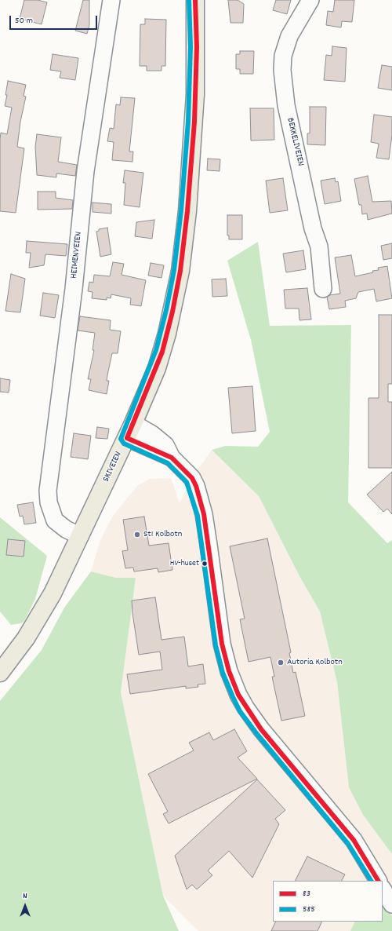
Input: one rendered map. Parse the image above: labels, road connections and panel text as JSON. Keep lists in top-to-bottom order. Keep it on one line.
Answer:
{"streets":{"main road":["SKIVEIEN"],"street":["BEKKELIVEIEN","HEIMENVEIEN"]},"crossings":[["HEIMENVEIEN","SKIVEIEN"]],"places":["St1 Kolbotn","HV-huset","Autoria Kolbotn"],"lines":["transit line 83","transit line 585"],"legend":["83","585"],"scale_bar":"50 m","north":"top"}
